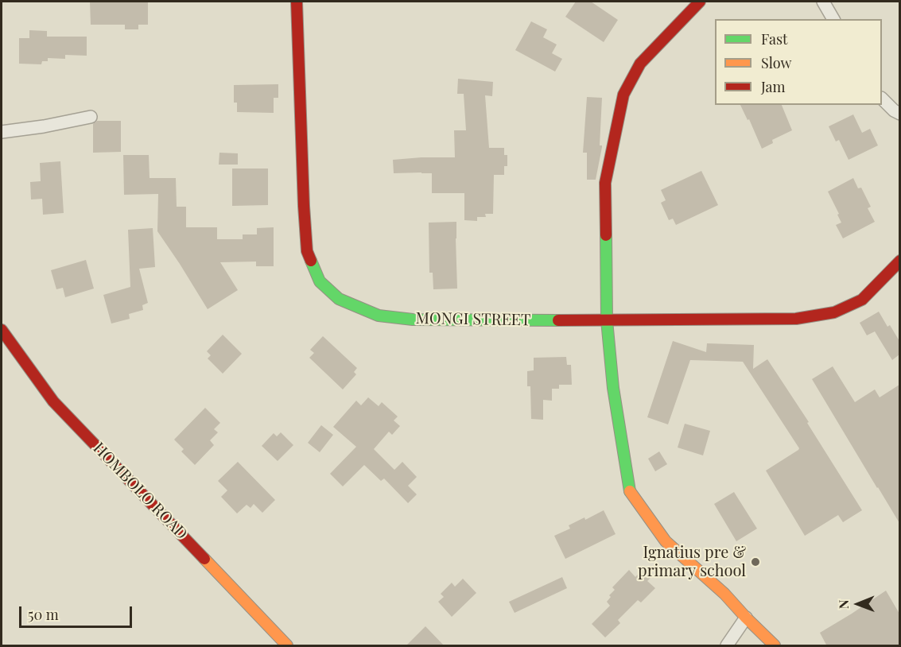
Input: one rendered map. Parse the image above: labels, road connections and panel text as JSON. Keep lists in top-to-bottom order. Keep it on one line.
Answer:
{"streets":{"street":["MONGI STREET","HOMBOLO ROAD"]},"places":["Ignatius pre & primary school"],"legend":["Fast","Slow","Jam"],"scale_bar":"50 m","north":"left"}
